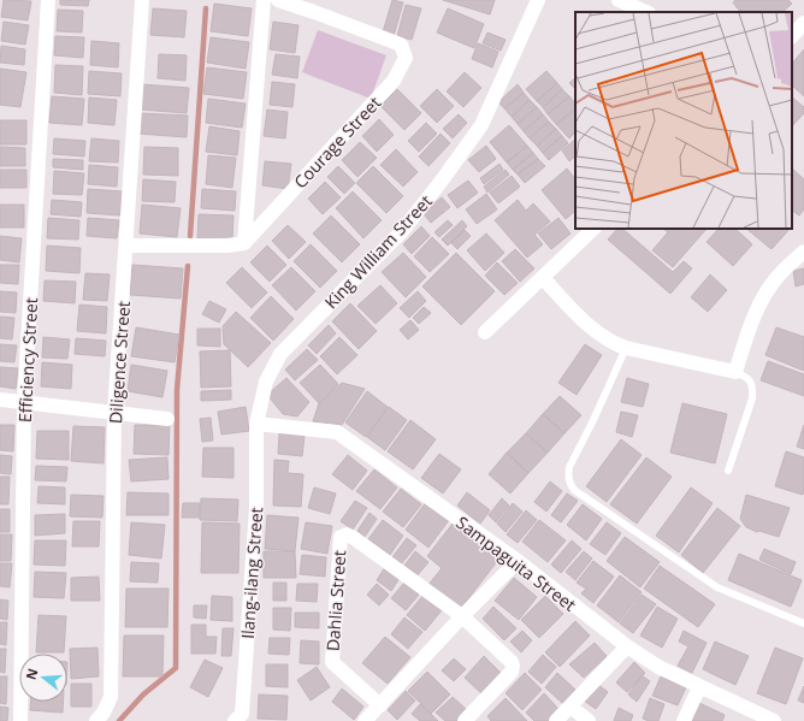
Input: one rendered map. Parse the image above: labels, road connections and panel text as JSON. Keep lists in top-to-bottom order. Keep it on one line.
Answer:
{"streets":{"street":["Courage Street","King William Street","Efficiency Street","Diligence Street","Sampaguita Street","Ilang-ilang Street","Dahlia Street"]},"crossings":[["King William Street","Sampaguita Street"],["King William Street","Ilang-ilang Street"],["Sampaguita Street","Ilang-ilang Street"]],"north":"left"}
